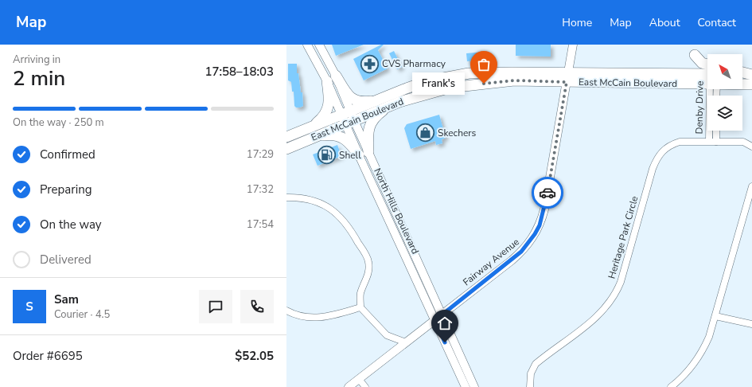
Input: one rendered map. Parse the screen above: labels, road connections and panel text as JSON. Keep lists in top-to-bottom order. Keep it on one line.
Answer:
{"streets":{"main road":["East McCain Boulevard"],"street":["Denby Drive","North Hills Boulevard","Heritage Park Circle","Fairway Avenue"]},"crossings":[["East McCain Boulevard","North Hills Boulevard"],["East McCain Boulevard","Fairway Avenue"],["Denby Drive","Heritage Park Circle"],["North Hills Boulevard","Fairway Avenue"]],"places":{"pharmacy":["CVS Pharmacy"],"other":["Frank's"],"shop":["Skechers"],"fuel station":["Shell"]},"north":"top left","page":{"header":"Map","nav":["Home","Map","About","Contact"],"heading":["2 min","Arriving in","17:58–18:03"],"panel":["Sam","Courier · 4.5","Order #6695","$52.05"],"bubble":"Frank's","bar":"On the way · 250 m","list":[["Confirmed","17:29"],["Preparing","17:32"],["On the way","17:54"],"Delivered"],"round":"S"}}
